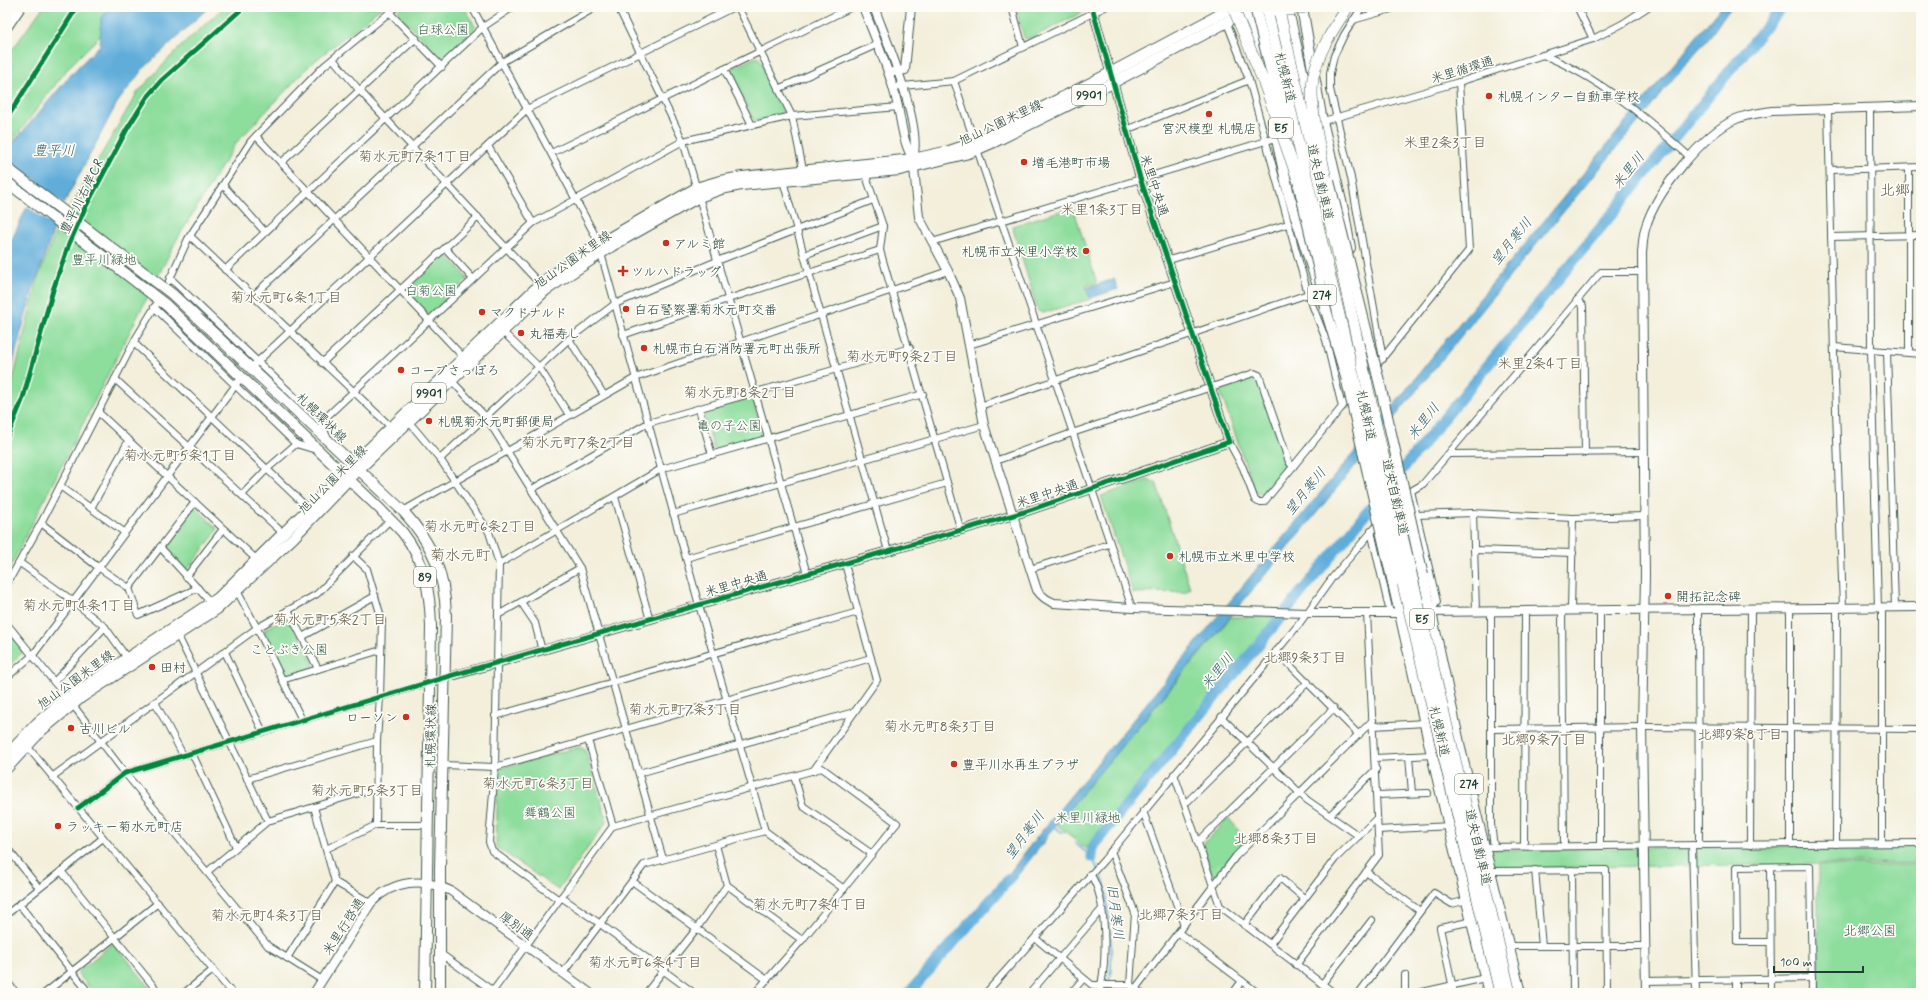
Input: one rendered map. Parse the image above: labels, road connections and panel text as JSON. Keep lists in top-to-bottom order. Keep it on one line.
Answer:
{"streets":{"highway":["E5","道央自動車道"],"main road":["札幌新道","9901","旭山公園米里線","274","札幌環状線","89"],"street":["米里循環通","米里中央通","厚別通","米里行啓通"],"cycle path":["豊平川右岸CR"]},"crossings":[["米里循環通","米里中央通"],["札幌新道","旭山公園米里線"],["旭山公園米里線","E5"],["旭山公園米里線","米里中央通"],["旭山公園米里線","札幌環状線"],["E5","道央自動車道"],["米里中央通","札幌環状線"],["札幌環状線","厚別通"],["札幌環状線","米里行啓通"],["厚別通","米里行啓通"]],"districts":["米里2条3丁目","菊水元町7条1丁目","北郷","米里1条3丁目","菊水元町6条1丁目","菊水元町9条2丁目","米里2条4丁目","菊水元町8条2丁目","菊水元町7条2丁目","菊水元町5条1丁目","菊水元町6条2丁目","菊水元町","菊水元町4条1丁目","菊水元町5条2丁目","北郷9条3丁目","菊水元町7条3丁目","菊水元町8条3丁目","北郷9条8丁目","北郷9条7丁目","菊水元町6条3丁目","菊水元町5条3丁目","北郷8条3丁目","菊水元町7条4丁目","北郷7条3丁目","菊水元町4条3丁目","菊水元町6条4丁目"],"water":["豊平川","米里川","望月寒川","旧月寒川"],"parks":["白球公園","豊平川緑地","白菊公園","亀の子公園","ことぶき公園","舞鶴公園","米里川緑地","北郷公園"],"places":{"other":["札幌インター自動車学校","宮沢模型 札幌店","増毛港町市場","アルミ館","札幌市立米里小学校","白石警察署菊水元町交番","マクドナルド","丸福寿し","札幌市白石消防署元町出張所","コープさっぽろ","札幌菊水元町郵便局","札幌市立米里中学校","開拓記念碑","田村","ローソン","古川ビル","豊平川水再生プラザ","ラッキー菊水元町店"],"health":["ツルハドラッグ"]},"scale_bar":"100 m"}
